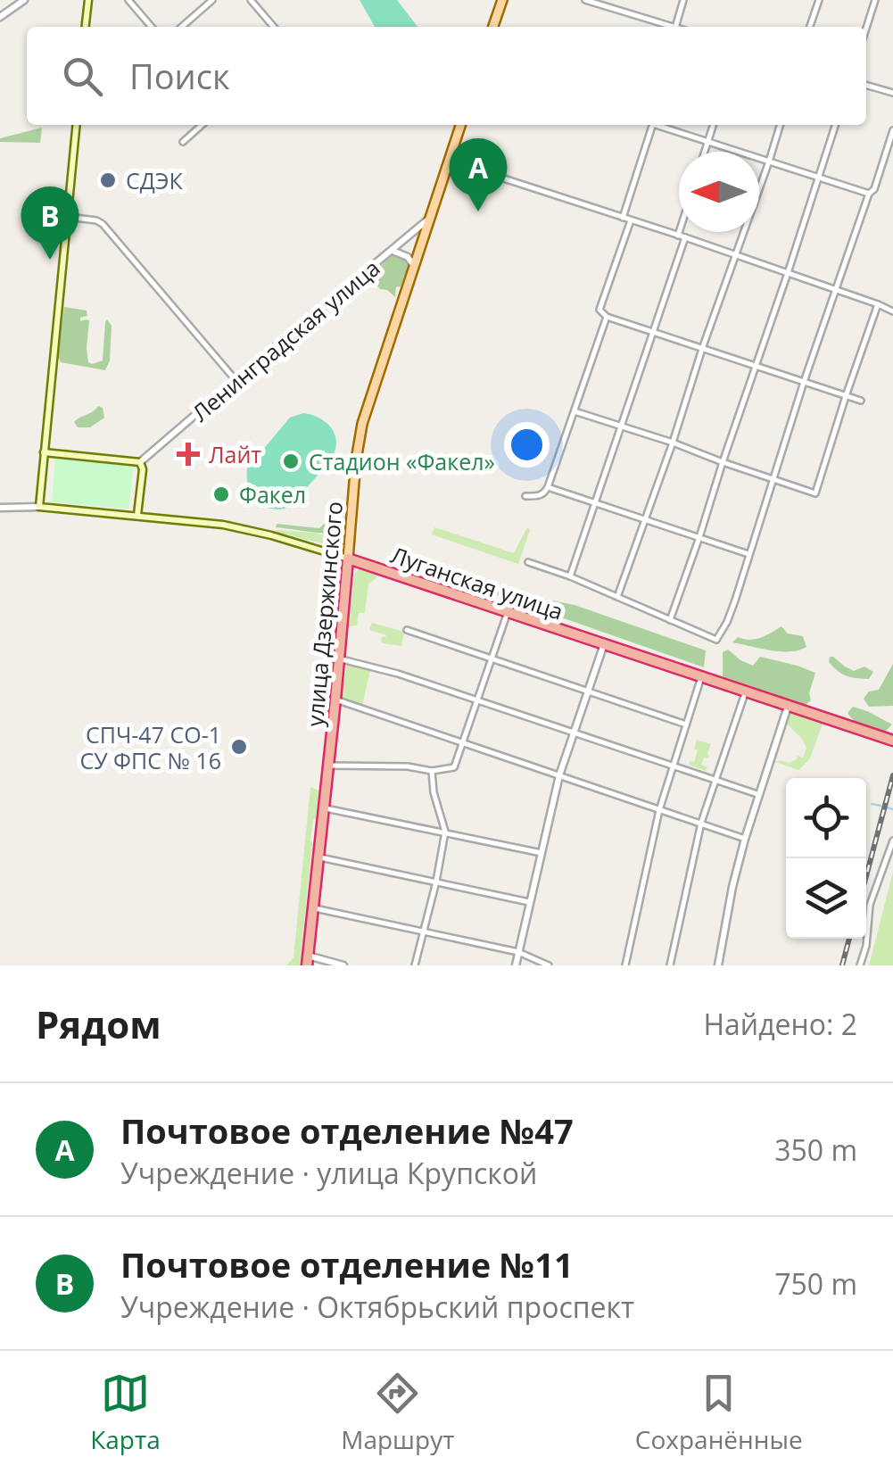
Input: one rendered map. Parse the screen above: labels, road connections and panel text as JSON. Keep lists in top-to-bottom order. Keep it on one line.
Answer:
{"streets":{"highway":["Луганская улица","улица Дзержинского"],"street":["Ленинградская улица"]},"crossings":[["Ленинградская улица","улица Дзержинского"],["Луганская улица","улица Дзержинского"]],"places":{"other":["СДЭК","Стадион «Факел»","Факел","СПЧ-47 СО-1 СУ ФПС № 16"],"health":["Лайт"]},"north":"left","page":{"search":"Поиск","pins":["A","B"],"heading":["Рядом","Найдено: 2"],"list":[{"mark":"A","name":"Почтовое отделение №47","note":"Учреждение · улица Крупской","value":"350 m"},{"mark":"B","name":"Почтовое отделение №11","note":"Учреждение · Октябрьский проспект","value":"750 m"}],"nav":["Карта","Маршрут","Сохранённые"]}}
